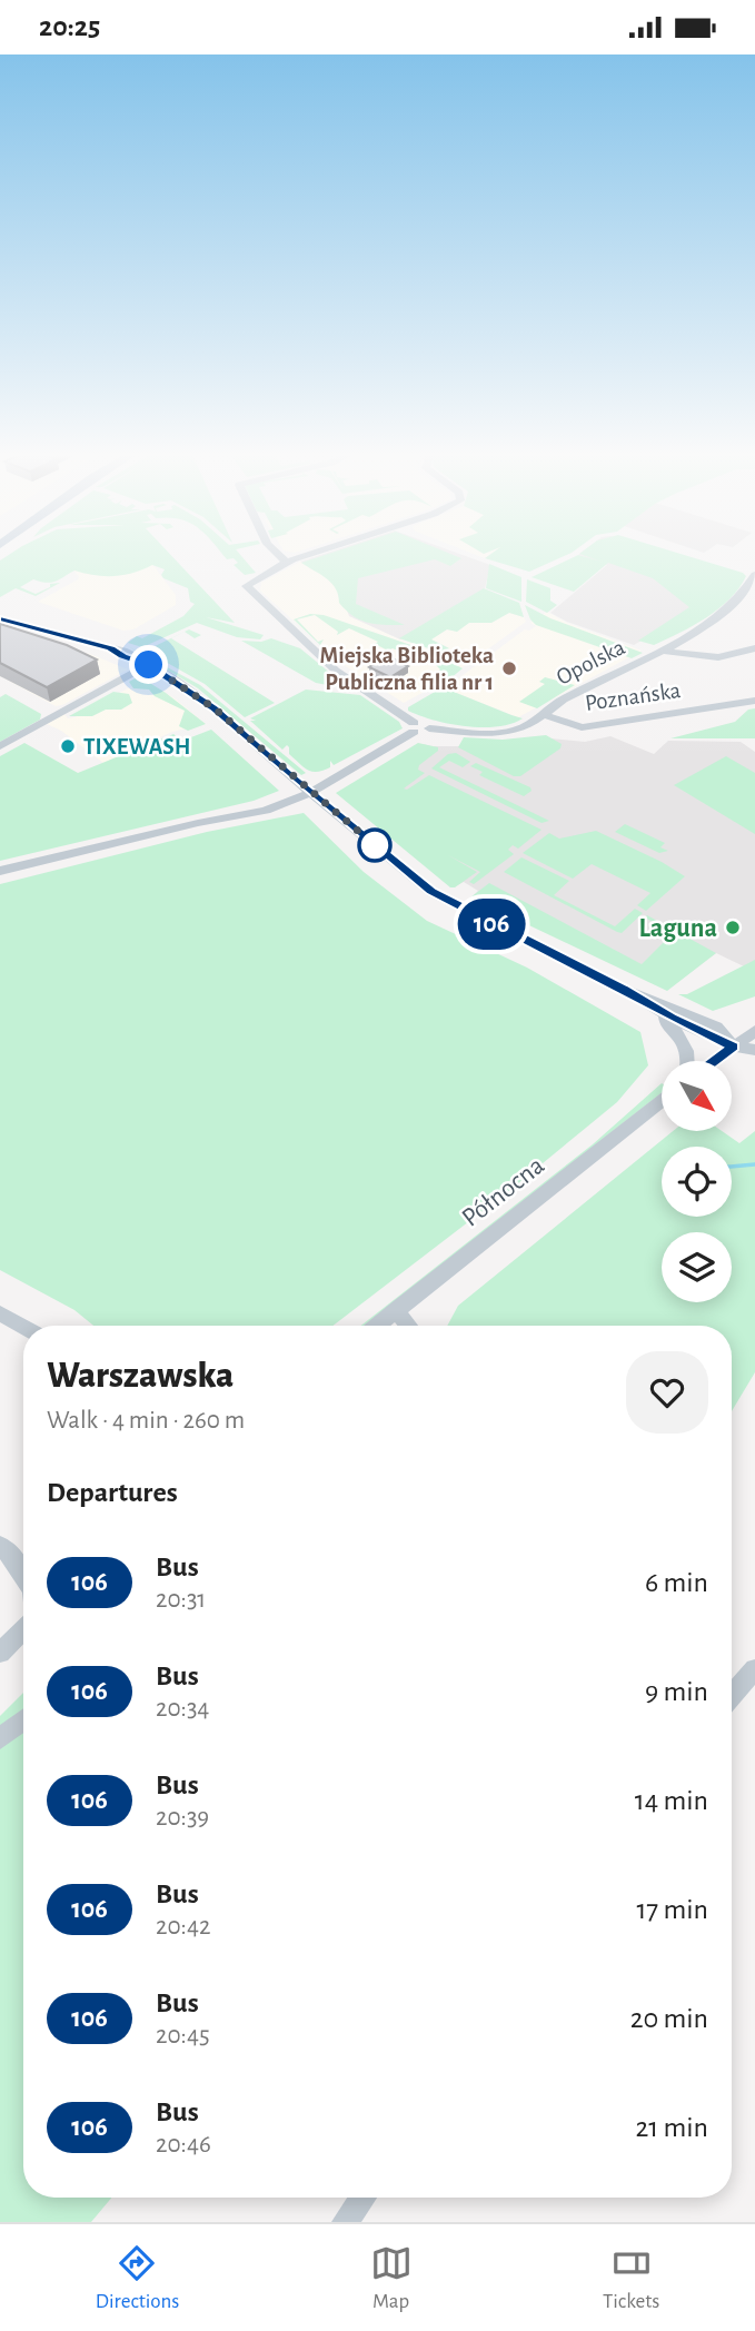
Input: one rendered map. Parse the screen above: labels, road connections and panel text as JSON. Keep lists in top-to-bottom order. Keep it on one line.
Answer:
{"streets":{"street":["Opolska","Poznańska","Północna"]},"crossings":[["Opolska","Poznańska"]],"places":["Miejska Biblioteka Publiczna filia nr 1","TIXEWASH","Laguna"],"lines":["bus line 106"],"north":"bottom right","page":{"status":"20:25","on_map":"106","heading":[["Warszawska","Walk · 4 min · 260 m"],"Departures"],"list":[{"mark":"106","name":"Bus","note":"20:31","value":"6 min"},{"mark":"106","name":"Bus","note":"20:34","value":"9 min"},{"mark":"106","name":"Bus","note":"20:39","value":"14 min"},{"mark":"106","name":"Bus","note":"20:42","value":"17 min"},{"mark":"106","name":"Bus","note":"20:45","value":"20 min"},{"mark":"106","name":"Bus","note":"20:46","value":"21 min"}],"tabs":["Directions","Map","Tickets"]}}
